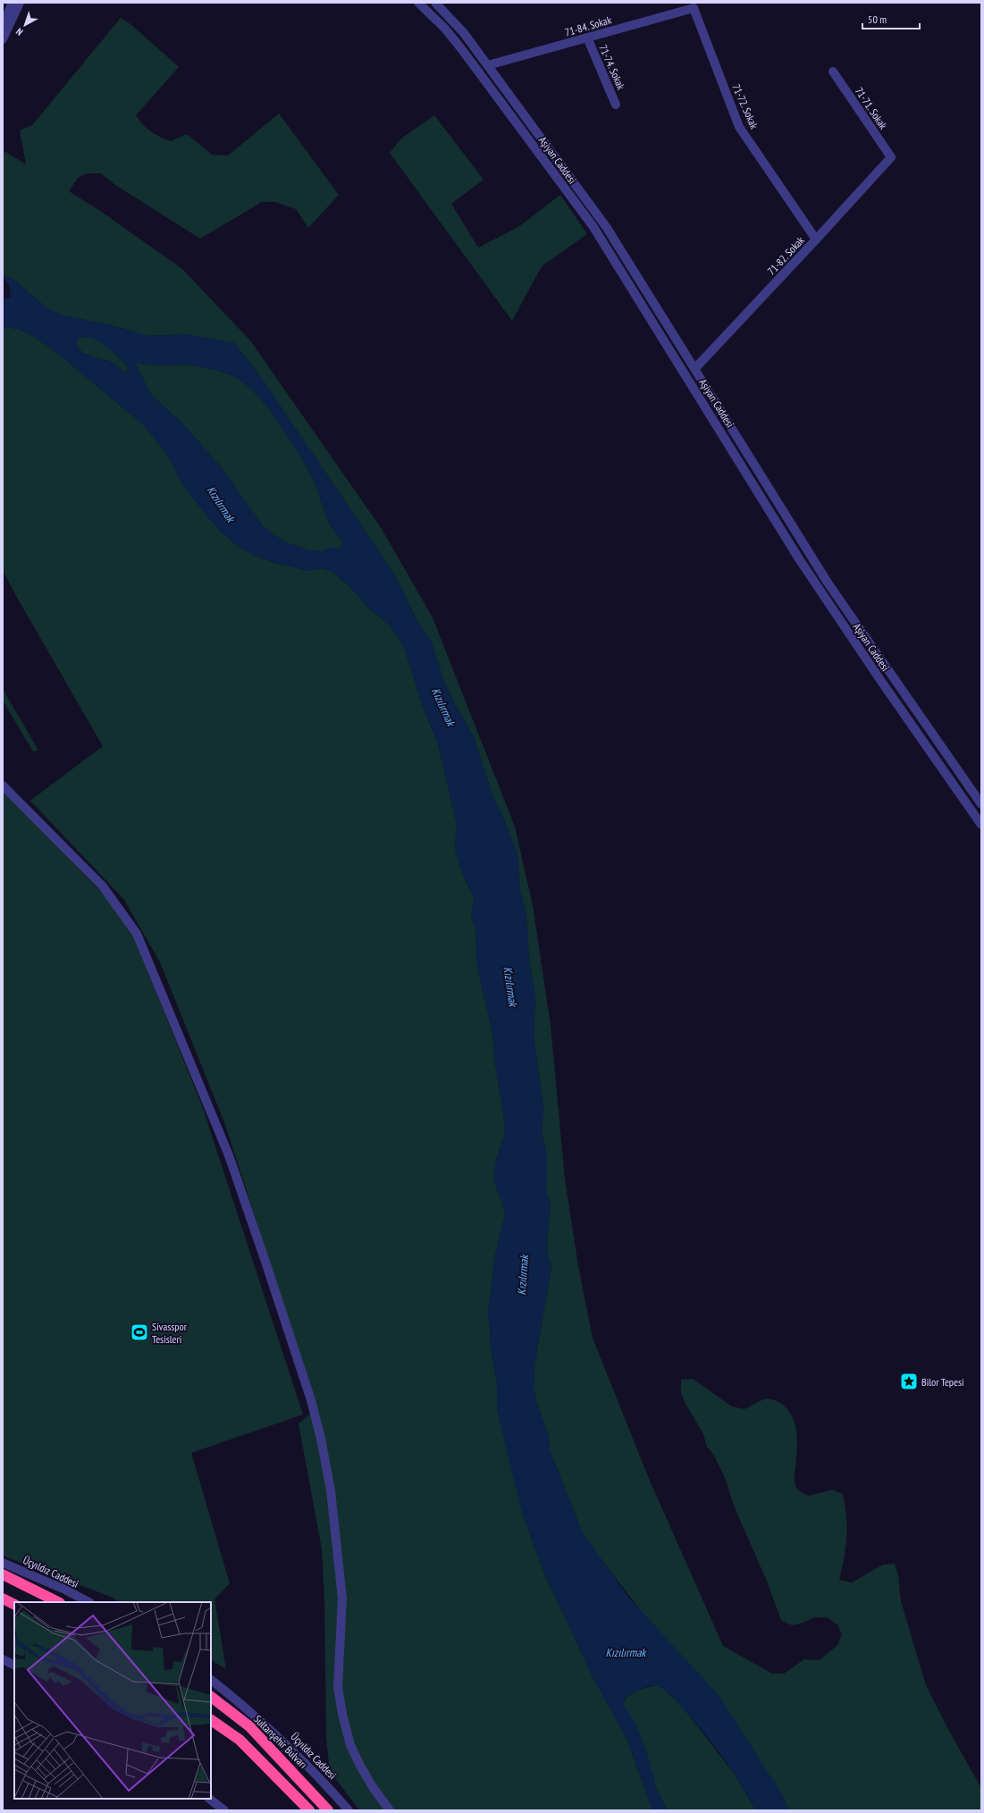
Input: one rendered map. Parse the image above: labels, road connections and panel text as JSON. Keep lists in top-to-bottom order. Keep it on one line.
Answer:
{"streets":{"highway":["Sultanşehir Bulvarı"],"street":["71-84. Sokak","71-74. Sokak","71-72. Sokak","71-71. Sokak","Aşiyan Caddesi","71-82. Sokak","Üçyıldız Caddesi"]},"crossings":[["71-84. Sokak","71-74. Sokak"],["71-84. Sokak","71-72. Sokak"],["71-84. Sokak","Aşiyan Caddesi"],["71-72. Sokak","71-82. Sokak"],["71-71. Sokak","71-82. Sokak"],["Aşiyan Caddesi","71-82. Sokak"]],"water":["Kızılırmak"],"places":{"sports":["Sivasspor Tesisleri"],"place":["Bilor Tepesi"]},"scale_bar":"50 m","north":"bottom left"}
